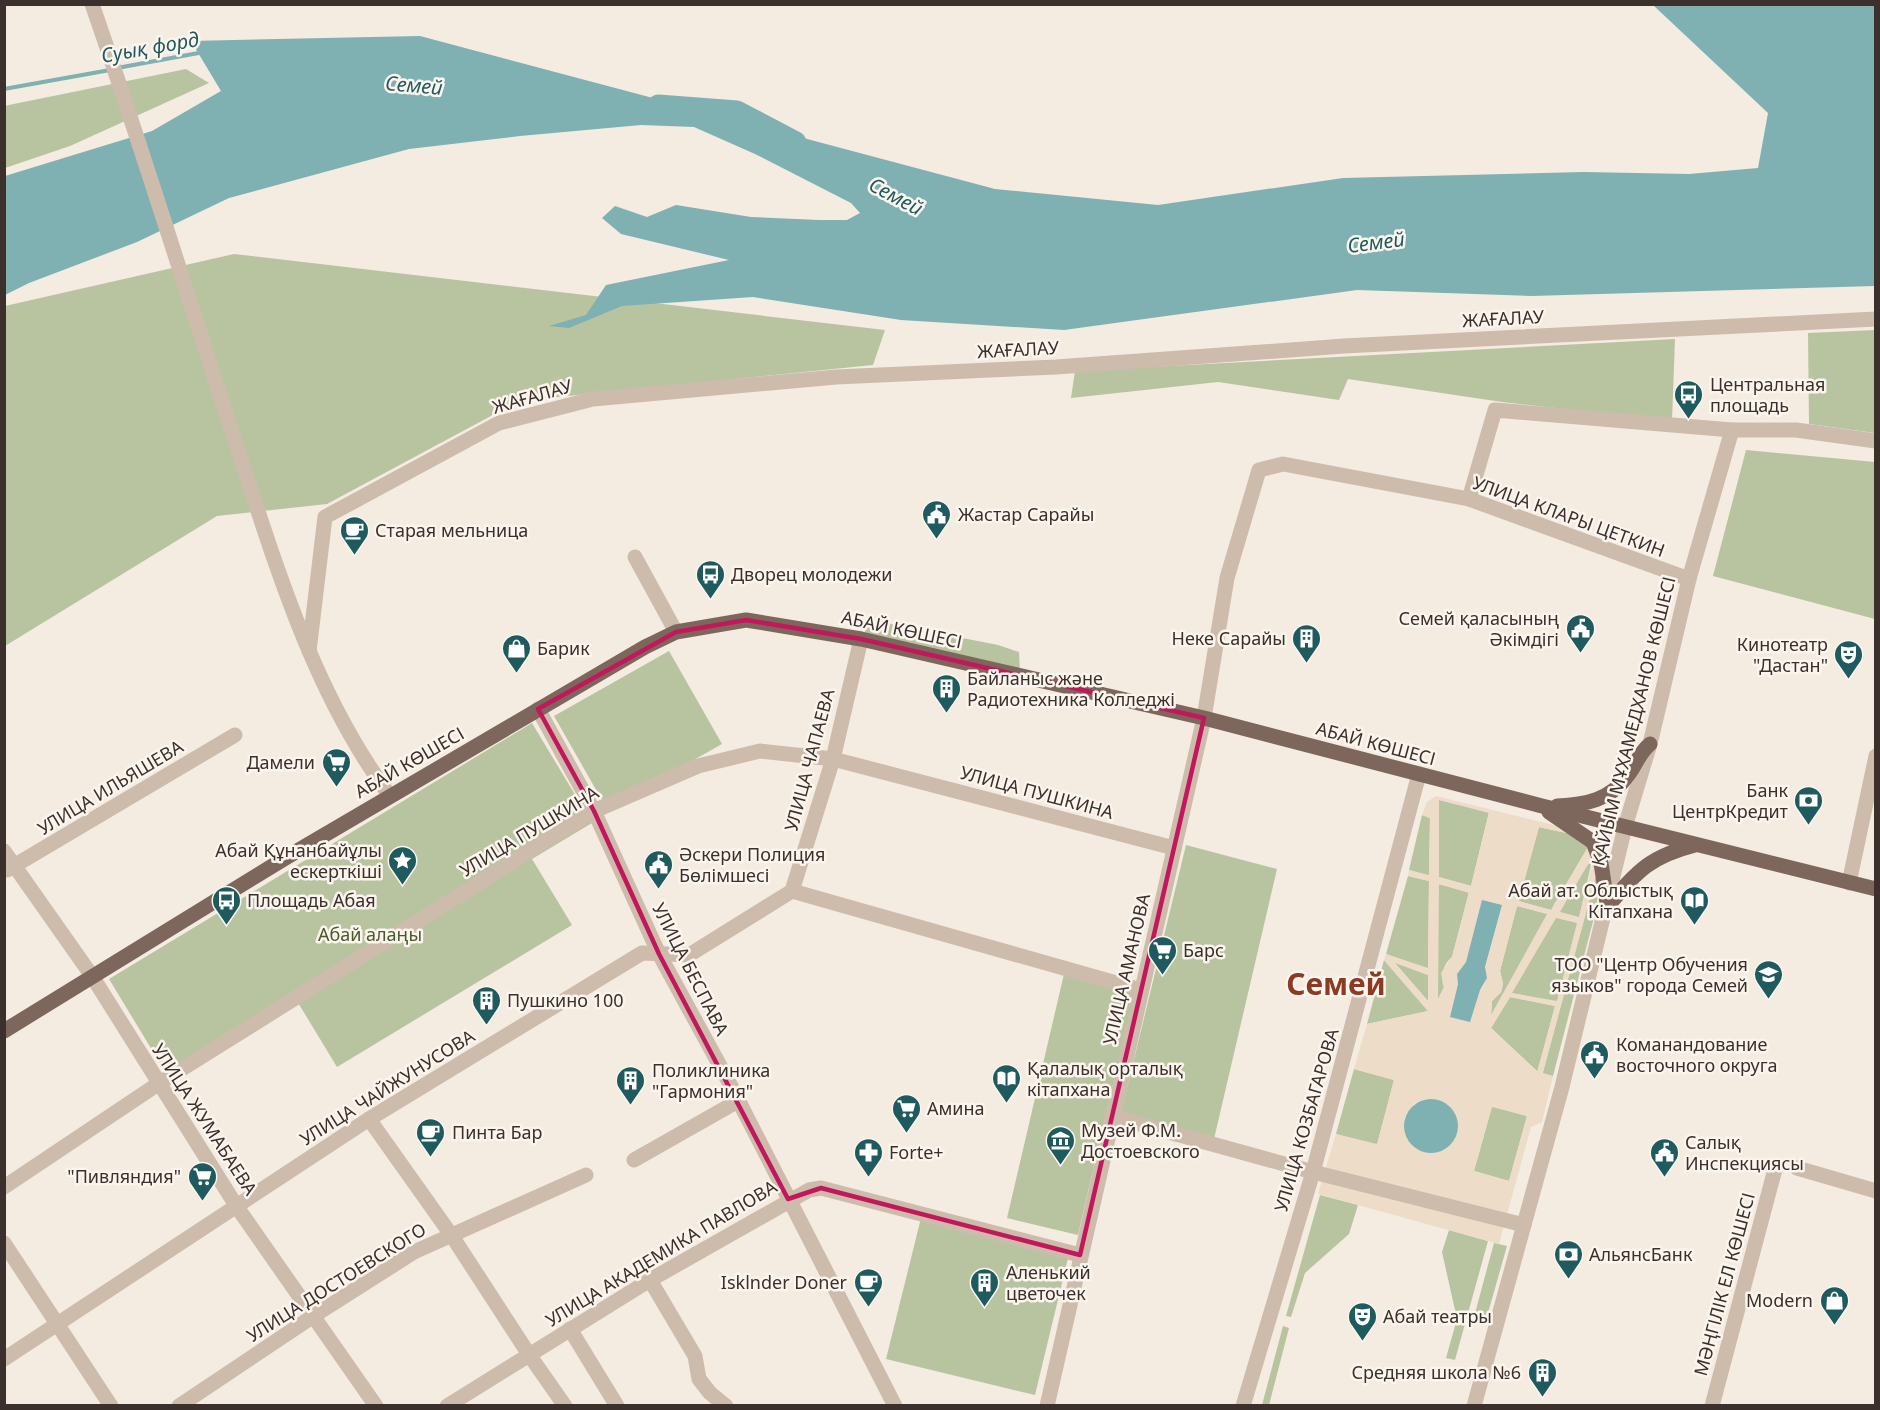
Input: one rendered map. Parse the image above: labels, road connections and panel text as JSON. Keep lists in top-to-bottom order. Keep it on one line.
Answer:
{"streets":{"main road":["АБАЙ КӨШЕСІ"],"street":["ЖАҒАЛАУ","УЛИЦА КЛАРЫ ЦЕТКИН","ҚАЙЫМ МҰХАМЕДХАНОВ КӨШЕСІ","УЛИЦА ЧАПАЕВА","УЛИЦА ИЛЬЯШЕВА","УЛИЦА ПУШКИНА","УЛИЦА БЕСПАВА","УЛИЦА АМАНОВА","УЛИЦА ЧАЙЖУНУСОВА","УЛИЦА ЖУМАБАЕВА","УЛИЦА КОЗБАГАРОВА","УЛИЦА АКАДЕМИКА ПАВЛОВА","УЛИЦА ДОСТОЕВСКОГО","МӘҢГІЛІК ЕЛ КӨШЕСІ"]},"crossings":[["УЛИЦА КЛАРЫ ЦЕТКИН","ҚАЙЫМ МҰХАМЕДХАНОВ КӨШЕСІ"],["УЛИЦА КЛАРЫ ЦЕТКИН","УЛИЦА АМАНОВА"],["АБАЙ КӨШЕСІ","ҚАЙЫМ МҰХАМЕДХАНОВ КӨШЕСІ"],["АБАЙ КӨШЕСІ","УЛИЦА ЧАПАЕВА"],["АБАЙ КӨШЕСІ","УЛИЦА БЕСПАВА"],["АБАЙ КӨШЕСІ","УЛИЦА АМАНОВА"],["АБАЙ КӨШЕСІ","УЛИЦА ЖУМАБАЕВА"],["АБАЙ КӨШЕСІ","УЛИЦА КОЗБАГАРОВА"],["УЛИЦА ЧАПАЕВА","УЛИЦА ПУШКИНА"],["УЛИЦА ЧАПАЕВА","УЛИЦА ЧАЙЖУНУСОВА"],["УЛИЦА ИЛЬЯШЕВА","УЛИЦА ЖУМАБАЕВА"],["УЛИЦА ПУШКИНА","УЛИЦА БЕСПАВА"],["УЛИЦА ПУШКИНА","УЛИЦА АМАНОВА"],["УЛИЦА ПУШКИНА","УЛИЦА ЖУМАБАЕВА"],["УЛИЦА БЕСПАВА","УЛИЦА ЧАЙЖУНУСОВА"],["УЛИЦА БЕСПАВА","УЛИЦА АКАДЕМИКА ПАВЛОВА"],["УЛИЦА АМАНОВА","УЛИЦА АКАДЕМИКА ПАВЛОВА"],["УЛИЦА ЧАЙЖУНУСОВА","УЛИЦА ЖУМАБАЕВА"],["УЛИЦА ЖУМАБАЕВА","УЛИЦА ДОСТОЕВСКОГО"]],"districts":["Семей"],"water":["Суық форд","Семей"],"parks":["Абай алаңы"],"places":{"bus stop":["Центральная площадь","Дворец молодежи","Площадь Абая"],"public building":["Жастар Сарайы","Семей қаласының Әкімдігі","Әскери Полиция Бөлімшесі","Команандование восточного округа","Салық Инспекциясы"],"cafe":["Старая мельница","Пинта Бар","Isklnder Doner"],"building":["Неке Сарайы","Байланыс және Радиотехника Колледжі","Пушкино 100","Поликлиника \"Гармония\"","Аленький цветочек","Средняя школа №6"],"shop":["Барик","Modern"],"theatre":["Кинотеатр \"Дастан\"","Абай театры"],"supermarket":["Дамели","Барс","Амина","\"Пивляндия\""],"bank":["Банк ЦентрКредит","АльянсБанк"],"place":["Абай Құнанбайұлы ескерткіші"],"library":["Абай ат. Облыстық Кітапхана","Қалалық орталық кітапхана"],"school or university":["ТОО \"Центр Обучения языков\" города Семей"],"museum":["Музей Ф.М. Достоевского"],"pharmacy":["Forte+"]}}
